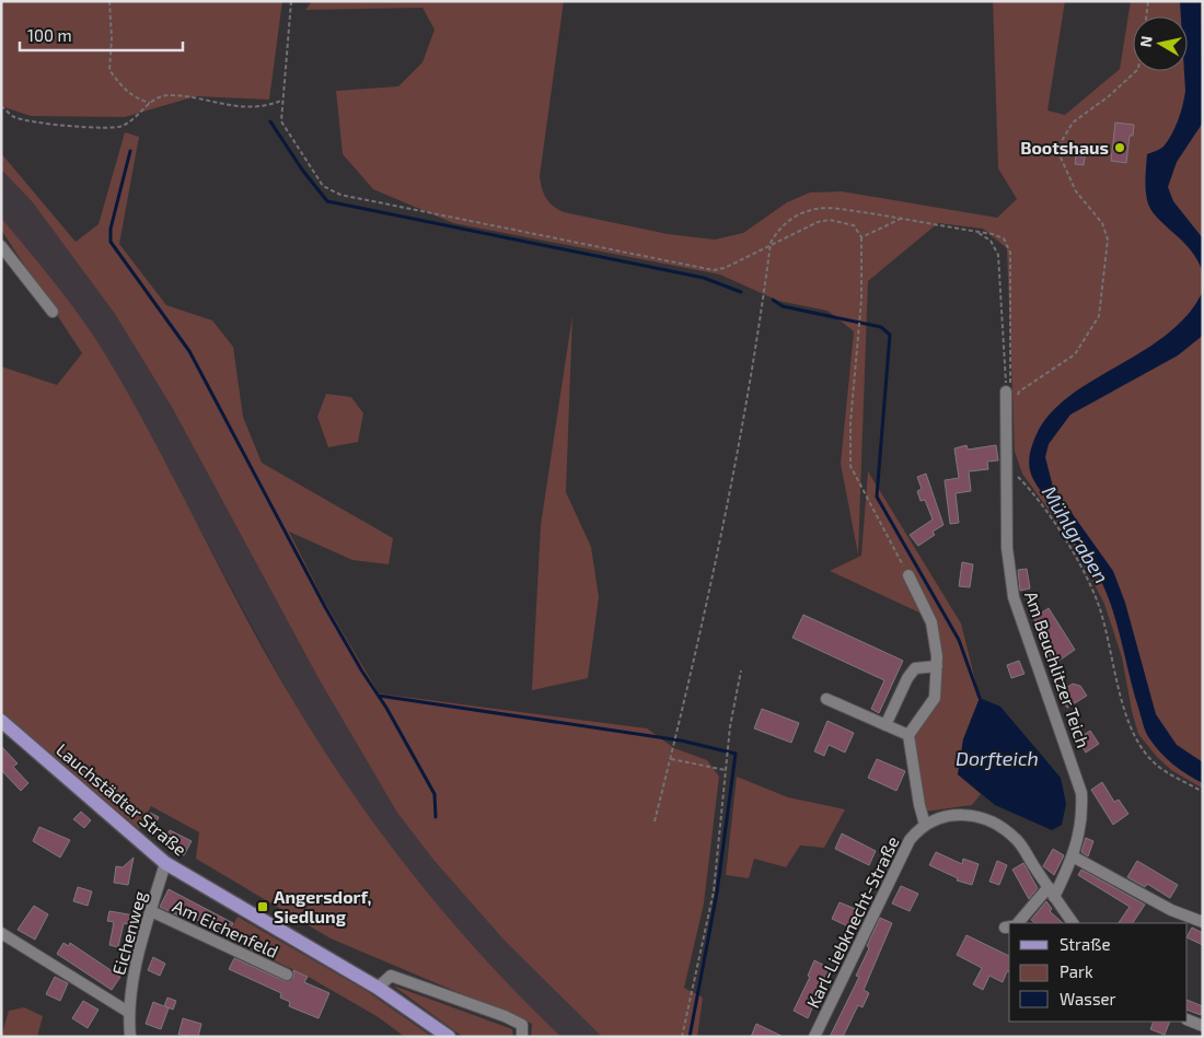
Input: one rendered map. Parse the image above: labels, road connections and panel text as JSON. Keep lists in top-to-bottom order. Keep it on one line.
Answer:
{"streets":{"main road":["Lauchstädter Straße"],"street":["Am Beuchlitzer Teich","Karl-Liebknecht-Straße","Am Eichenfeld","Eichenweg"]},"crossings":[["Am Beuchlitzer Teich","Karl-Liebknecht-Straße"],["Lauchstädter Straße","Eichenweg"],["Am Eichenfeld","Eichenweg"]],"water":["Mühlgraben","Dorfteich"],"places":{"other":["Bootshaus"],"transit":["Angersdorf, Siedlung"]},"legend":["Straße","Park","Wasser"],"scale_bar":"100 m","north":"left"}
